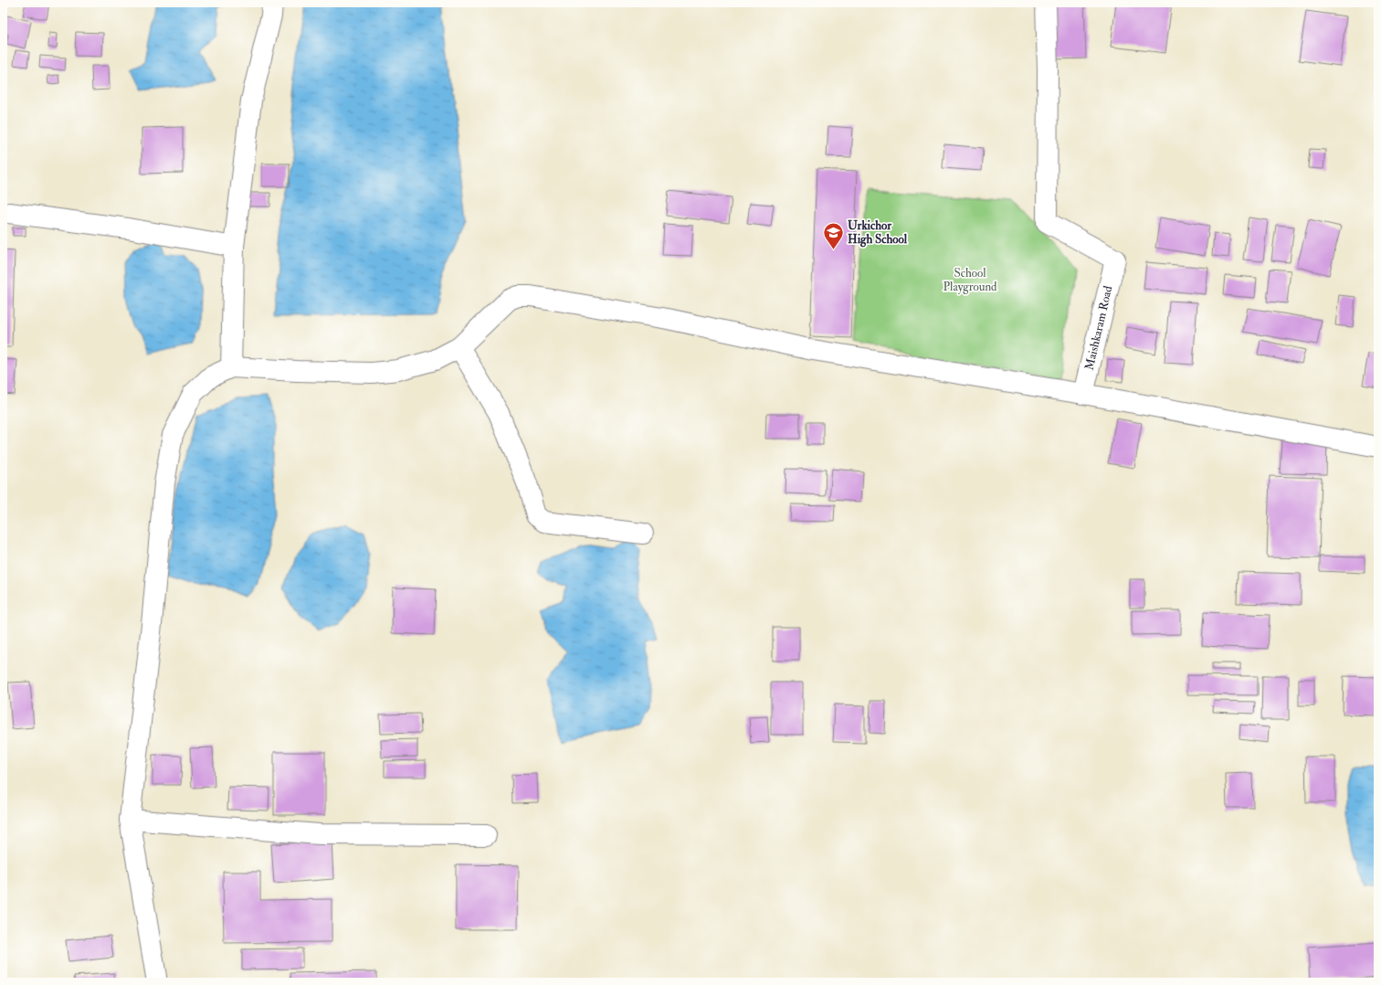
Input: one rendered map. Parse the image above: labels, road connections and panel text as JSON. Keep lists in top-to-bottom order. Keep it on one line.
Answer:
{"streets":{"street":["Maishkaram Road"]},"parks":["School Playground"],"places":{"school or university":["Urkichor High School"]}}
